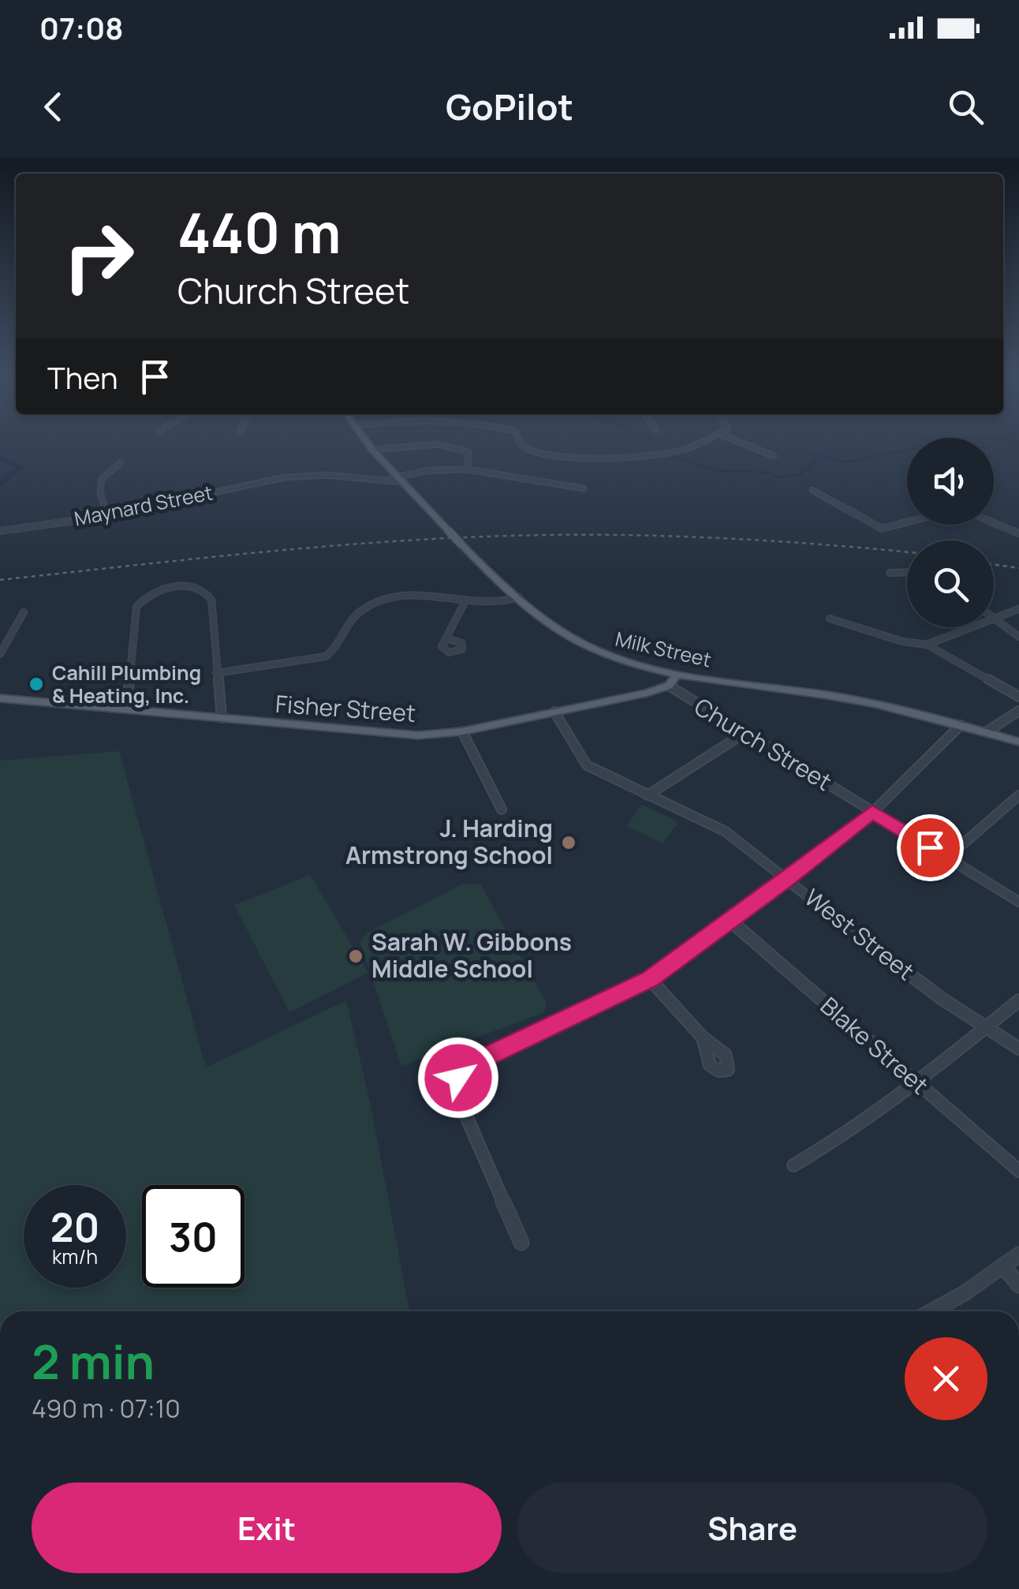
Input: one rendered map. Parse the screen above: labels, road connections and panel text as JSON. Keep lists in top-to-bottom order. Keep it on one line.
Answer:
{"streets":{"main road":["Milk Street","Fisher Street"],"street":["Maynard Street","Church Street","West Street","Blake Street"]},"crossings":[["Maynard Street","Milk Street"],["Fisher Street","Church Street"],["Fisher Street","West Street"]],"places":["Cahill Plumbing & Heating, Inc.","J. Harding Armstrong School","Sarah W. Gibbons Middle School"],"page":{"status":"07:08","header":"GoPilot","turn":["440 m","Church Street"],"then":"Then","speed":"20 km/h","limit":"30","heading":["2 min","490 m · 07:10"],"buttons":["Exit","Share"]}}
